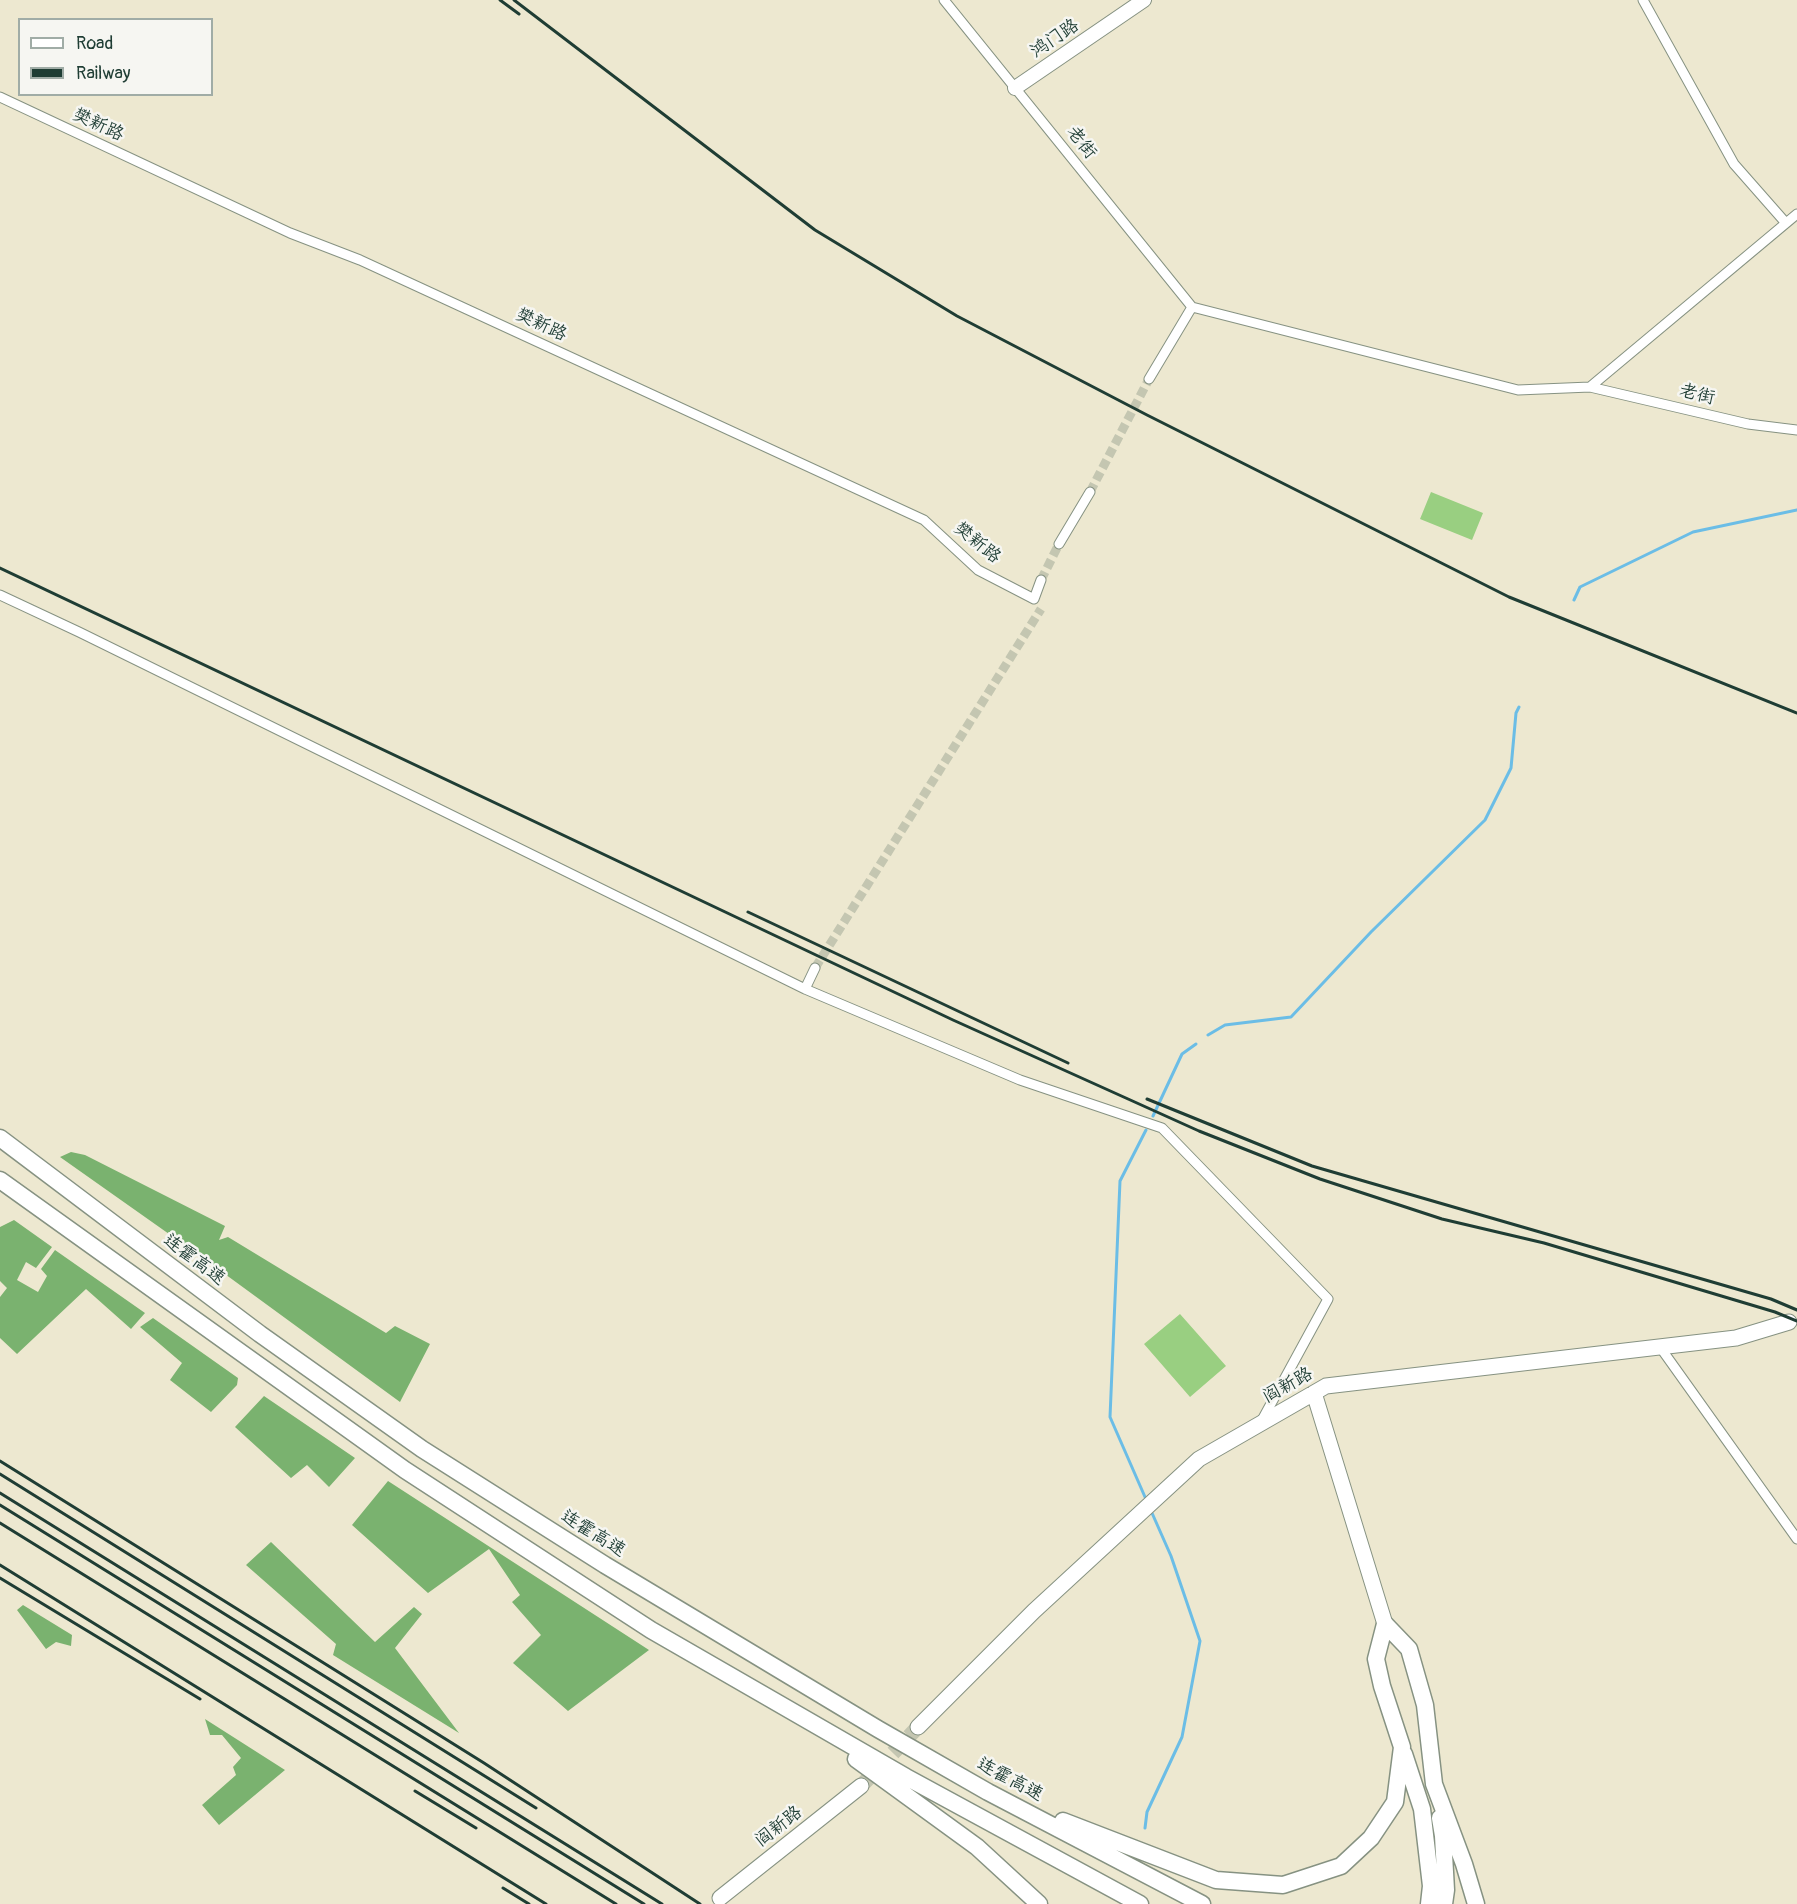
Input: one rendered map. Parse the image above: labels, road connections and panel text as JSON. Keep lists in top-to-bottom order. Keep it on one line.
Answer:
{"streets":{"highway":["连霍高速"],"main road":["阎新路"],"street":["鸿门路","樊新路","老街"]},"crossings":[["鸿门路","老街"]],"legend":["Road","Railway"]}
